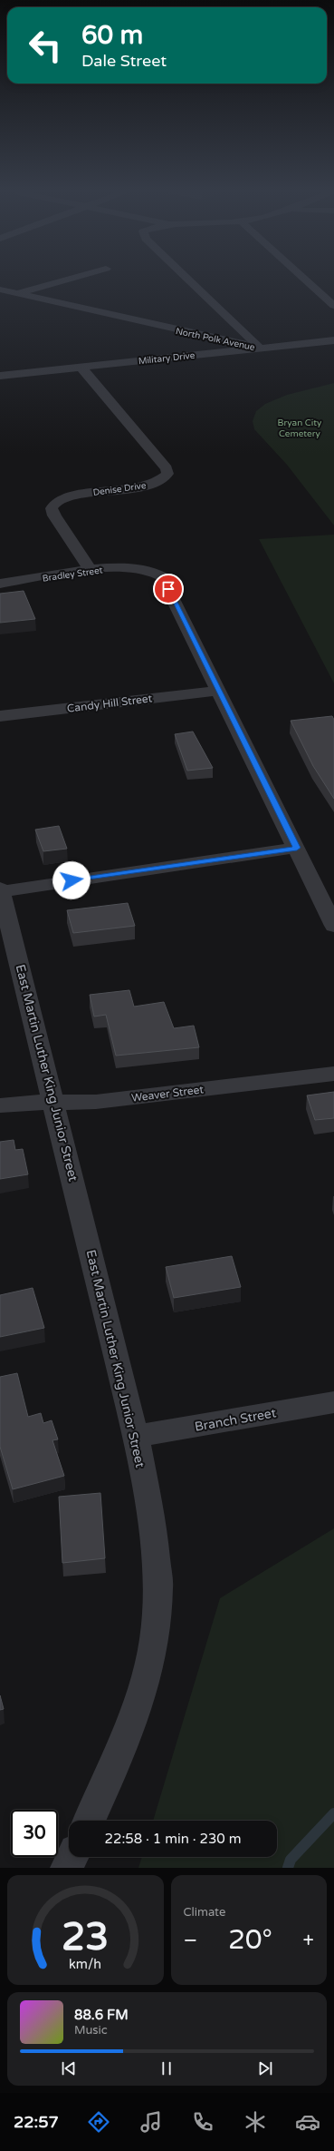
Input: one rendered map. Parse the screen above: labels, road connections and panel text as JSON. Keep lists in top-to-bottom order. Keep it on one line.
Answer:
{"streets":{"street":["North Polk Avenue","Military Drive","Denise Drive","Bradley Street","Candy Hill Street","East Martin Luther King Junior Street","Weaver Street","Branch Street"]},"crossings":[["North Polk Avenue","Military Drive"],["Military Drive","Denise Drive"],["Denise Drive","Bradley Street"],["Bradley Street","Candy Hill Street"],["East Martin Luther King Junior Street","Weaver Street"],["East Martin Luther King Junior Street","Branch Street"]],"parks":["Bryan City Cemetery"],"page":{"turn":["60 m","Dale Street"],"limit":"30","trip":"22:58 · 1 min · 230 m","tile":"Climate","heat":["−","20°","+"],"song":["88.6 FM","Music"],"tabs":"22:57","gauge":["23","km/h"]}}
